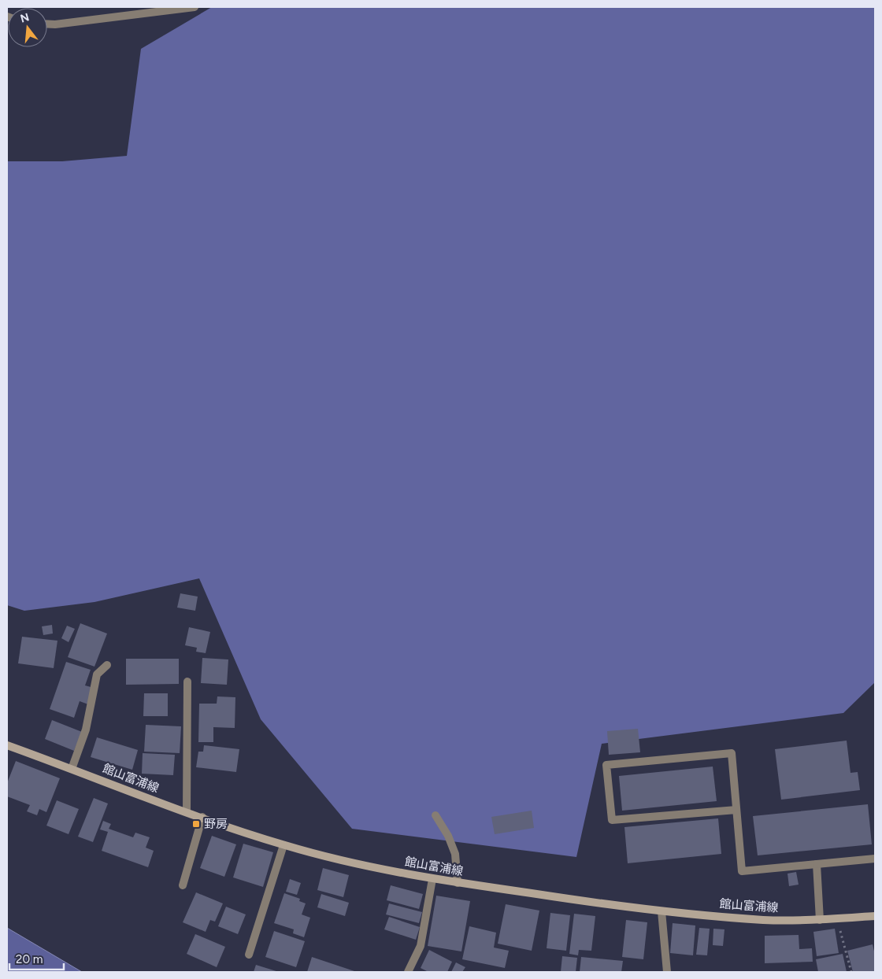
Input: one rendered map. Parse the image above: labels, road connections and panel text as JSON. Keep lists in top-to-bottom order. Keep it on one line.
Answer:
{"streets":{"main road":["館山富浦線"]},"places":{"transit":["野房"]},"scale_bar":"20 m","north":"top"}
